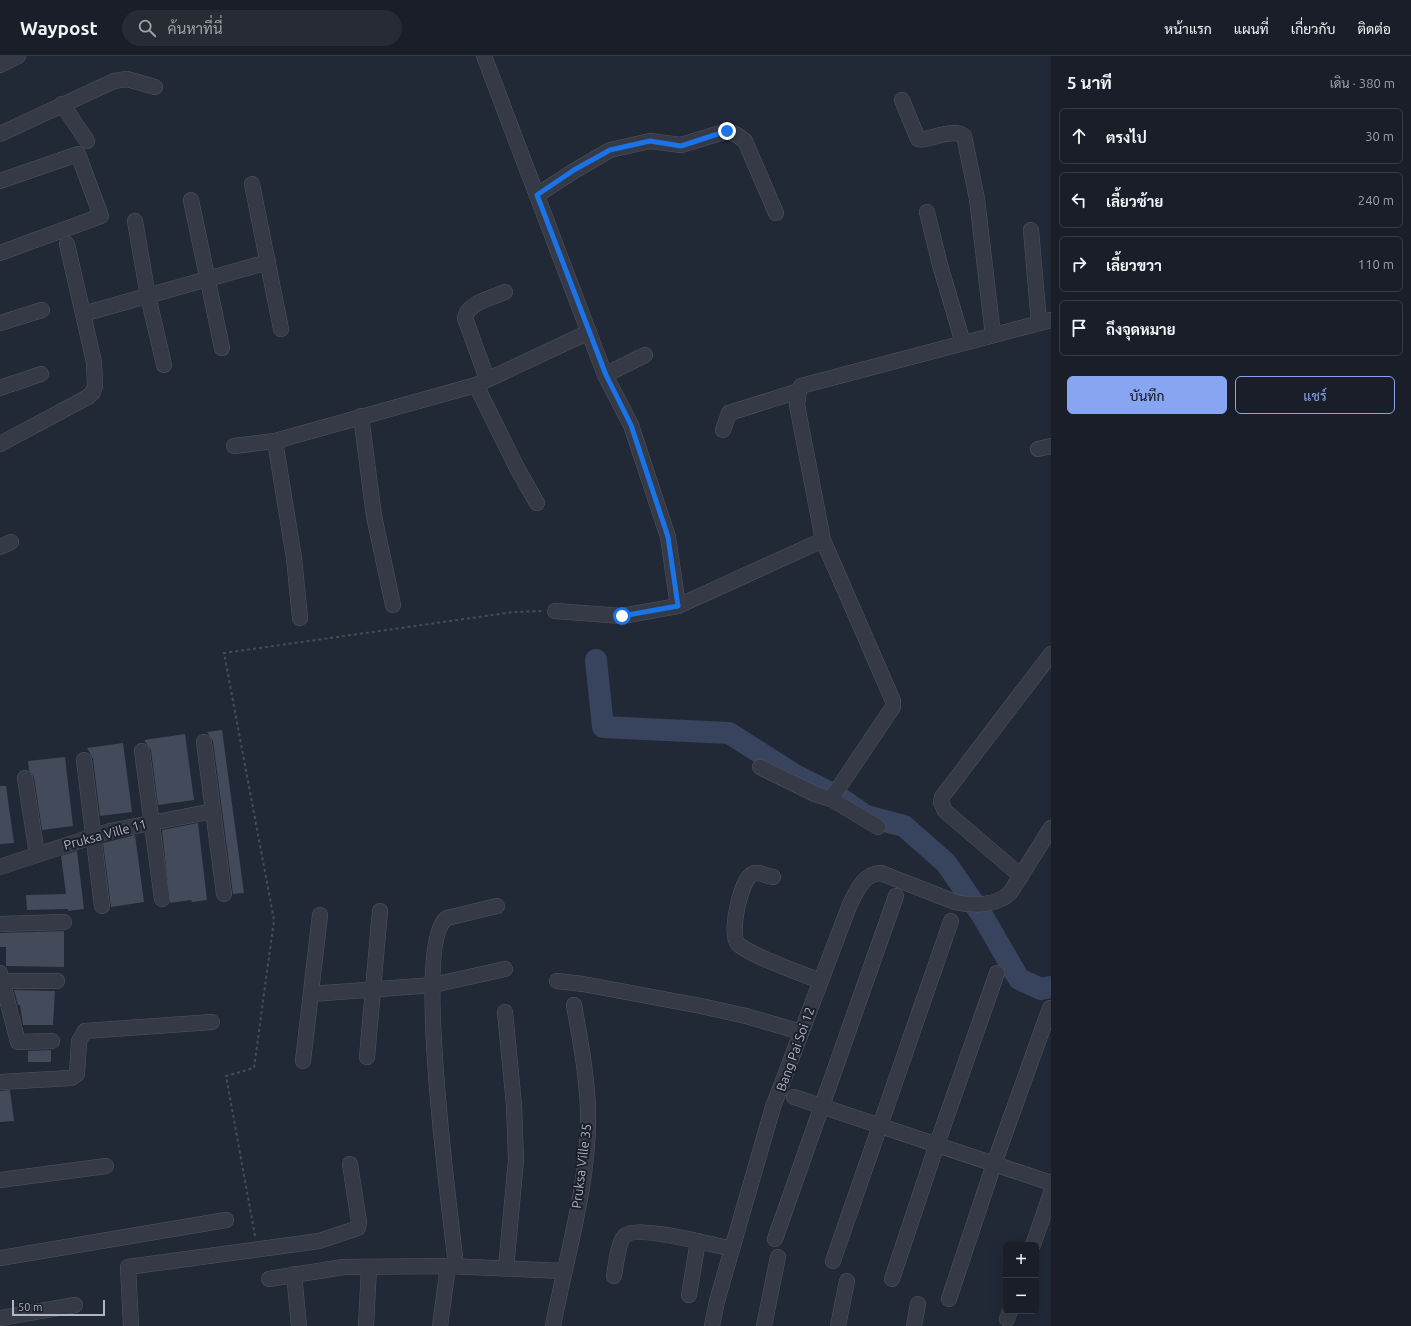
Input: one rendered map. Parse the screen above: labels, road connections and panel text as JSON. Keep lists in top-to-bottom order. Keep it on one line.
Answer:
{"streets":{"street":["Pruksa Ville 11","Bang Pai Soi 12","Pruksa Ville 35"]},"scale_bar":"50 m","page":{"header":"Waypost","search":"ค้นหาที่นี่","nav":["หน้าแรก","แผนที่","เกี่ยวกับ","ติดต่อ"],"heading":["5 นาที","เดิน · 380 m"],"list":[["ตรงไป","30 m"],["เลี้ยวซ้าย","240 m"],["เลี้ยวขวา","110 m"],"ถึงจุดหมาย"],"buttons":["บันทึก","แชร์"],"map_buttons":["+","−"],"scale":"50 m"}}
